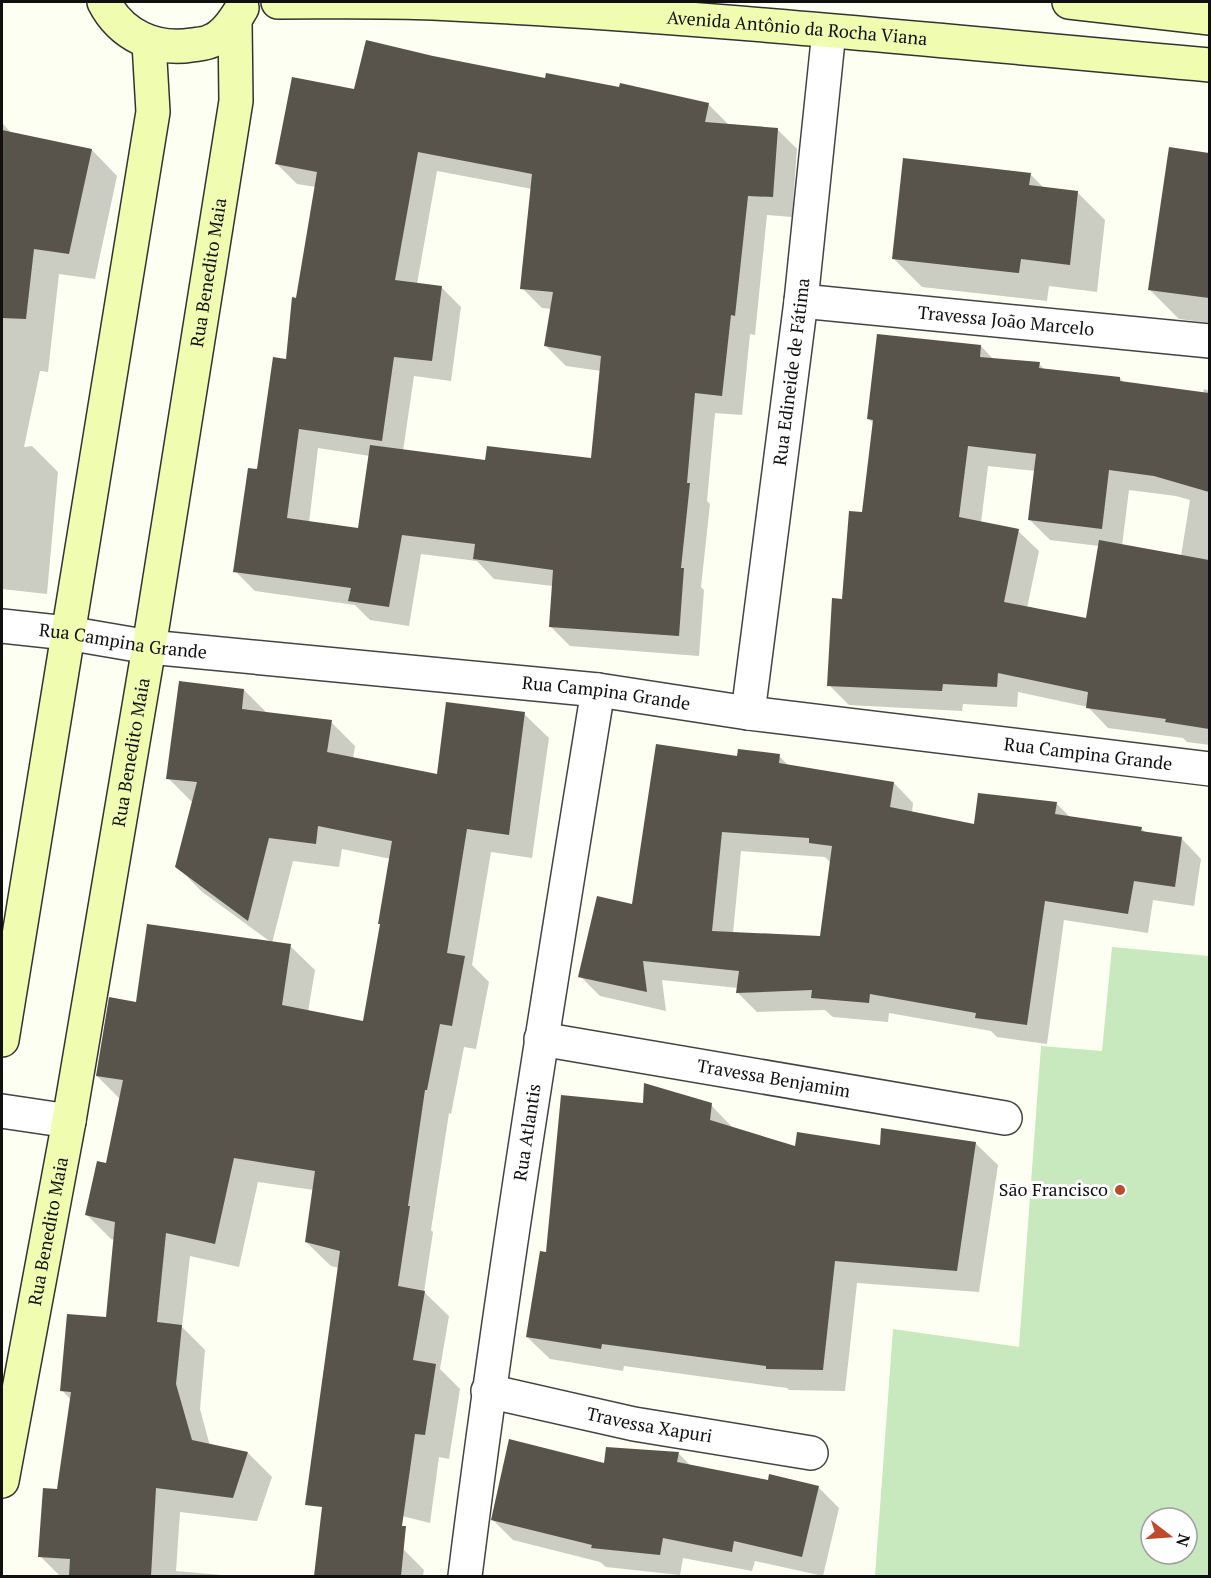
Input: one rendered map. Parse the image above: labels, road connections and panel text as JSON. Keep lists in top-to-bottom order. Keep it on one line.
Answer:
{"streets":{"street":["Avenida Antônio da Rocha Viana","Rua Benedito Maia","Travessa João Marcelo","Rua Edineide de Fátima","Rua Campina Grande","Travessa Benjamim","Rua Atlantis","Travessa Xapuri"]},"crossings":[["Avenida Antônio da Rocha Viana","Rua Edineide de Fátima"],["Rua Benedito Maia","Rua Campina Grande"],["Travessa João Marcelo","Rua Edineide de Fátima"],["Rua Edineide de Fátima","Rua Campina Grande"],["Rua Campina Grande","Rua Atlantis"],["Travessa Benjamim","Rua Atlantis"],["Rua Atlantis","Travessa Xapuri"]],"places":["São Francisco"],"north":"right"}
